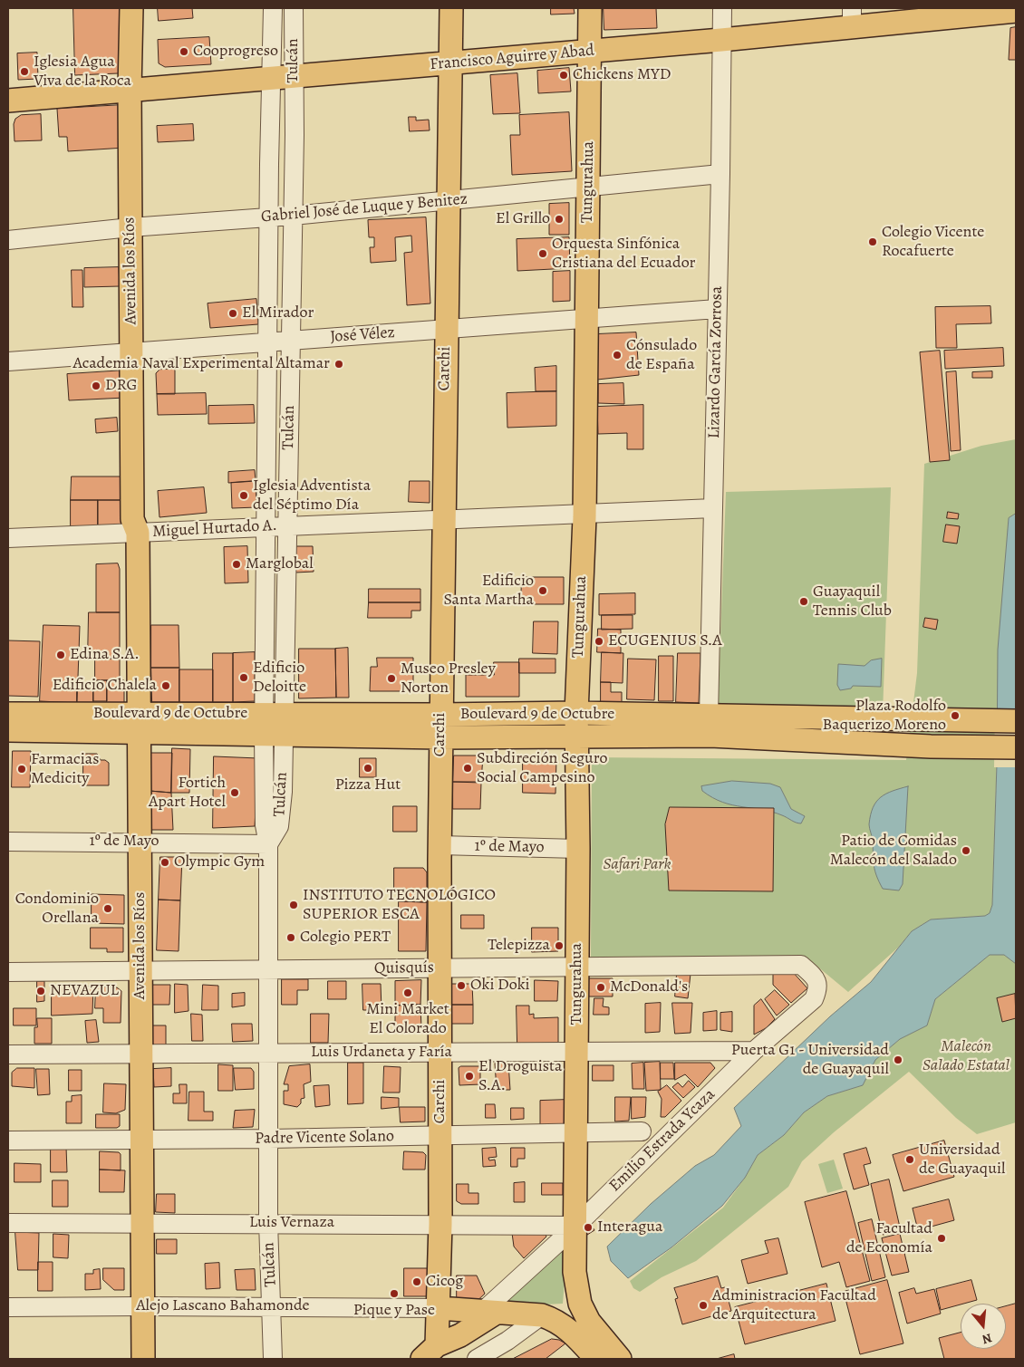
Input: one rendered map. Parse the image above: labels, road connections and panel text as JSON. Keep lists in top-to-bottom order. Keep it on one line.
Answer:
{"streets":{"main road":["Francisco Aguirre y Abad","Tungurahua","Avenida los Ríos","Carchi","Boulevard 9 de Octubre"],"street":["Tulcán","Gabriel José de Luque y Benitez","José Vélez","Lizardo García Zorrosa","Miguel Hurtado A.","1º de Mayo","Quisquís","Luis Urdaneta y Faría","Padre Vicente Solano","Emilio Estrada Ycaza","Luis Vernaza","Alejo Lascano Bahamonde"]},"crossings":[["Francisco Aguirre y Abad","Tulcán"],["Francisco Aguirre y Abad","Tungurahua"],["Francisco Aguirre y Abad","Avenida los Ríos"],["Francisco Aguirre y Abad","Lizardo García Zorrosa"],["Francisco Aguirre y Abad","Carchi"],["Tulcán","Gabriel José de Luque y Benitez"],["Tulcán","José Vélez"],["Tulcán","Miguel Hurtado A."],["Tulcán","Boulevard 9 de Octubre"],["Tulcán","1º de Mayo"],["Tulcán","Quisquís"],["Tulcán","Luis Urdaneta y Faría"],["Tulcán","Padre Vicente Solano"],["Tulcán","Luis Vernaza"],["Tulcán","Alejo Lascano Bahamonde"],["Tungurahua","Gabriel José de Luque y Benitez"],["Tungurahua","José Vélez"],["Tungurahua","Miguel Hurtado A."],["Tungurahua","Boulevard 9 de Octubre"],["Tungurahua","1º de Mayo"],["Tungurahua","Quisquís"],["Tungurahua","Luis Urdaneta y Faría"],["Tungurahua","Padre Vicente Solano"],["Tungurahua","Emilio Estrada Ycaza"],["Tungurahua","Luis Vernaza"],["Gabriel José de Luque y Benitez","Avenida los Ríos"],["Gabriel José de Luque y Benitez","Lizardo García Zorrosa"],["Gabriel José de Luque y Benitez","Carchi"],["Avenida los Ríos","José Vélez"],["Avenida los Ríos","Miguel Hurtado A."],["Avenida los Ríos","Boulevard 9 de Octubre"],["Avenida los Ríos","1º de Mayo"],["Avenida los Ríos","Quisquís"],["Avenida los Ríos","Luis Urdaneta y Faría"],["Avenida los Ríos","Padre Vicente Solano"],["Avenida los Ríos","Luis Vernaza"],["Avenida los Ríos","Alejo Lascano Bahamonde"],["José Vélez","Lizardo García Zorrosa"],["José Vélez","Carchi"],["Lizardo García Zorrosa","Miguel Hurtado A."],["Lizardo García Zorrosa","Boulevard 9 de Octubre"],["Carchi","Miguel Hurtado A."],["Carchi","Boulevard 9 de Octubre"],["Carchi","1º de Mayo"],["Carchi","Quisquís"],["Carchi","Luis Urdaneta y Faría"],["Carchi","Padre Vicente Solano"],["Carchi","Luis Vernaza"],["Carchi","Alejo Lascano Bahamonde"],["Quisquís","Emilio Estrada Ycaza"],["Luis Urdaneta y Faría","Emilio Estrada Ycaza"],["Emilio Estrada Ycaza","Luis Vernaza"]],"parks":["Safari Park","Malecón Salado Estatal"],"places":["Cooprogreso","Iglesia Agua Viva de la Roca","Chickens MYD","El Grillo","Colegio Vicente Rocafuerte","Orquesta Sinfónica Cristiana del Ecuador","El Mirador","Cónsulado de España","Academia Naval Experimental Altamar","DRG","Iglesia Adventista del Séptimo Día","Marglobal","Edificio Santa Martha","Guayaquil Tennis Club","ECUGENIUS S.A","Edina S.A.","Edificio Deloitte","Museo Presley Norton","Edificio Chalela","Plaza Rodolfo Baquerizo Moreno","Pizza Hut","Subdireción Seguro Social Campesino","Farmacias Medicity","Fortich Apart Hotel","Patio de Comidas Malecón del Salado","Olympic Gym","INSTITUTO TECNOLÓGICO SUPERIOR ESCA","Condominio Orellana","Colegio PERT","Telepizza","Oki Doki","McDonald's","NEVAZUL","Mini Market El Colorado","Puerta G1 - Universidad de Guayaquil","El Droguista S.A.","Universidad de Guayaquil","Interagua","Facultad de Economía","Cicog","Pique y Pase","Administracion Facultad de Arquitectura"],"north":"bottom"}
